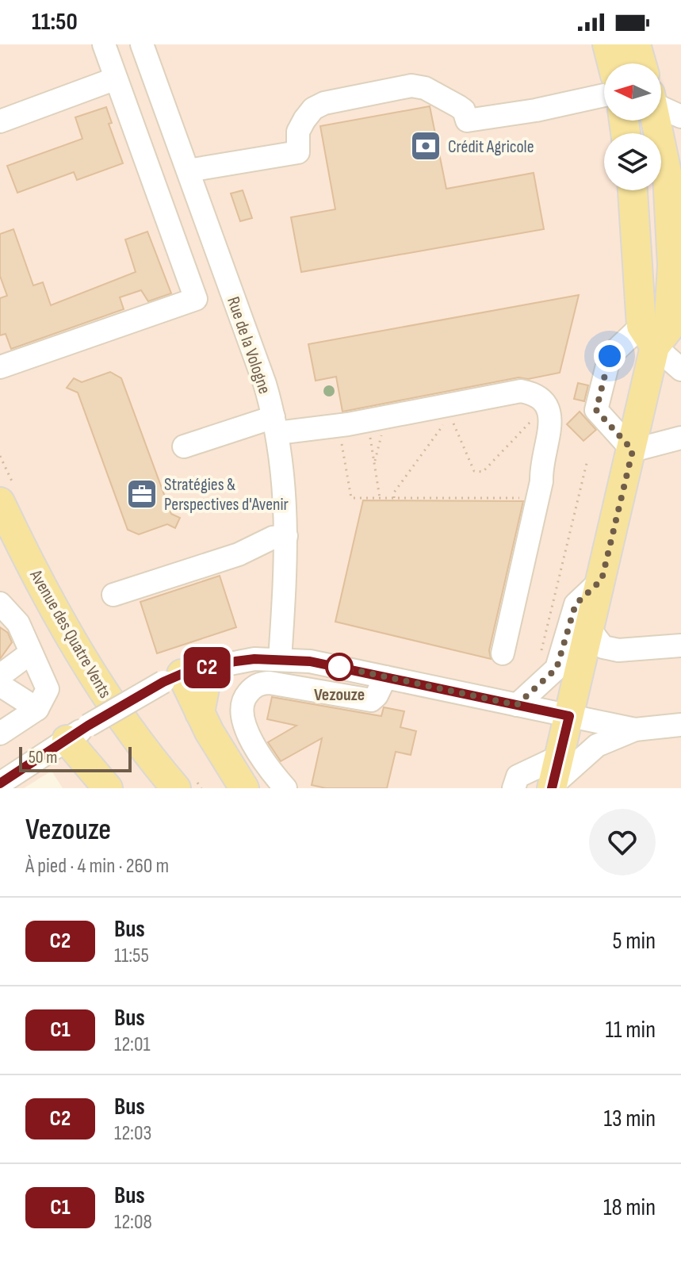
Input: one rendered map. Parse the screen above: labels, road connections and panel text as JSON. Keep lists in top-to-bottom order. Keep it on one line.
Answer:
{"streets":{"main road":["Avenue des Quatre Vents"],"street":["Rue de la Vologne"]},"places":{"bank":["Crédit Agricole"],"office":["Stratégies & Perspectives d'Avenir"],"other":["Vezouze"]},"lines":["bus line C2"],"scale_bar":"50 m","north":"left","page":{"status":"11:50","on_map":"C2","scale":"50 m","heading":["Vezouze","À pied · 4 min · 260 m"],"list":[{"mark":"C2","name":"Bus","note":"11:55","value":"5 min"},{"mark":"C1","name":"Bus","note":"12:01","value":"11 min"},{"mark":"C2","name":"Bus","note":"12:03","value":"13 min"},{"mark":"C1","name":"Bus","note":"12:08","value":"18 min"}]}}
